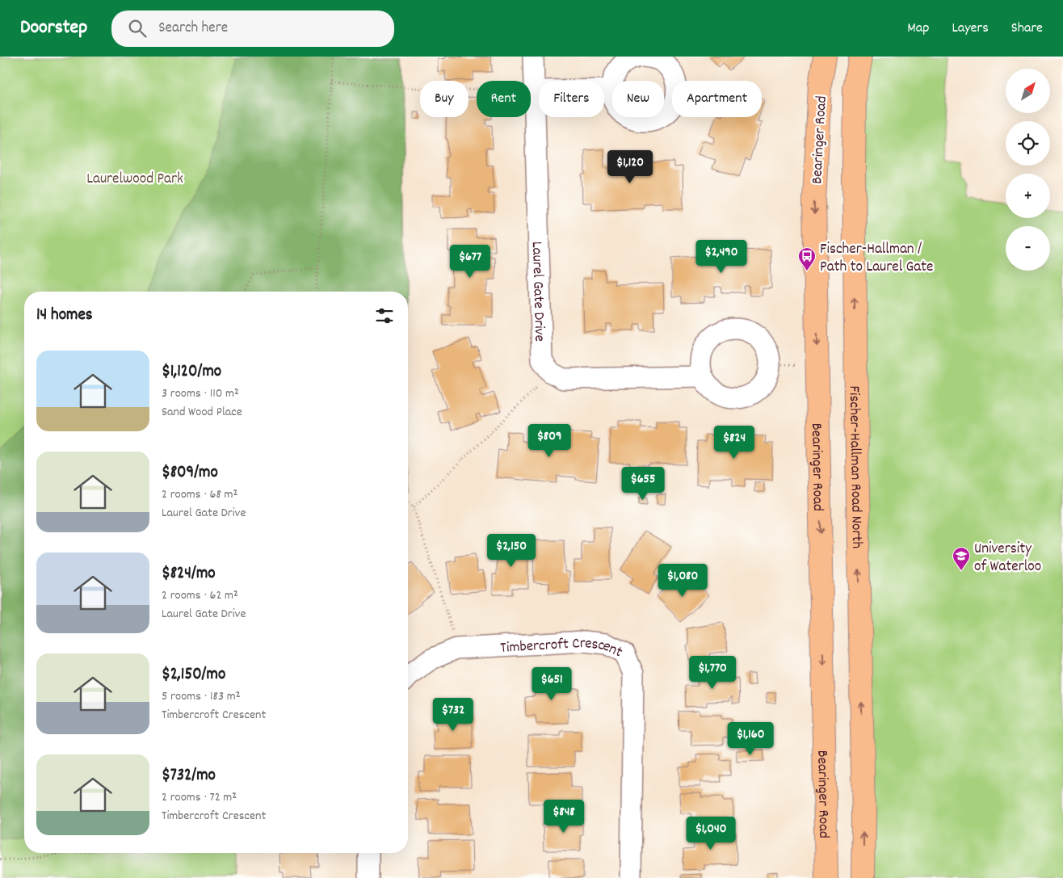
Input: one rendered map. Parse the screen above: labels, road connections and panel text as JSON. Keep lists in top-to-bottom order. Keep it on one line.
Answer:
{"streets":{"main road":["Bearinger Road","Fischer-Hallman Road North"],"street":["Laurel Gate Drive","Timbercroft Crescent"]},"one_way":["Bearinger Road","Fischer-Hallman Road North"],"parks":["Laurelwood Park"],"places":{"bus stop":["Fischer-Hallman / Path to Laurel Gate"],"school or university":["University of Waterloo"]},"north":"top right","page":{"header":"Doorstep","search":"Search here","nav":["Map","Layers","Share"],"map_buttons":["+","−"],"chip":["Buy","Rent","Filters","New","Apartment"],"price":["$1,120","$2,490","$677","$809","$824","$655","$2,150","$1,080","$1,770","$651","$732","$1,160","$848","$1,040"],"heading":"14 homes","list":[{"name":"$1,120/mo","note":"3 rooms · 110 m² · Sand Wood Place"},{"name":"$809/mo","note":"2 rooms · 68 m² · Laurel Gate Drive"},{"name":"$824/mo","note":"2 rooms · 62 m² · Laurel Gate Drive"},{"name":"$2,150/mo","note":"5 rooms · 183 m² · Timbercroft Crescent"},{"name":"$732/mo","note":"2 rooms · 72 m² · Timbercroft Crescent"}]}}
